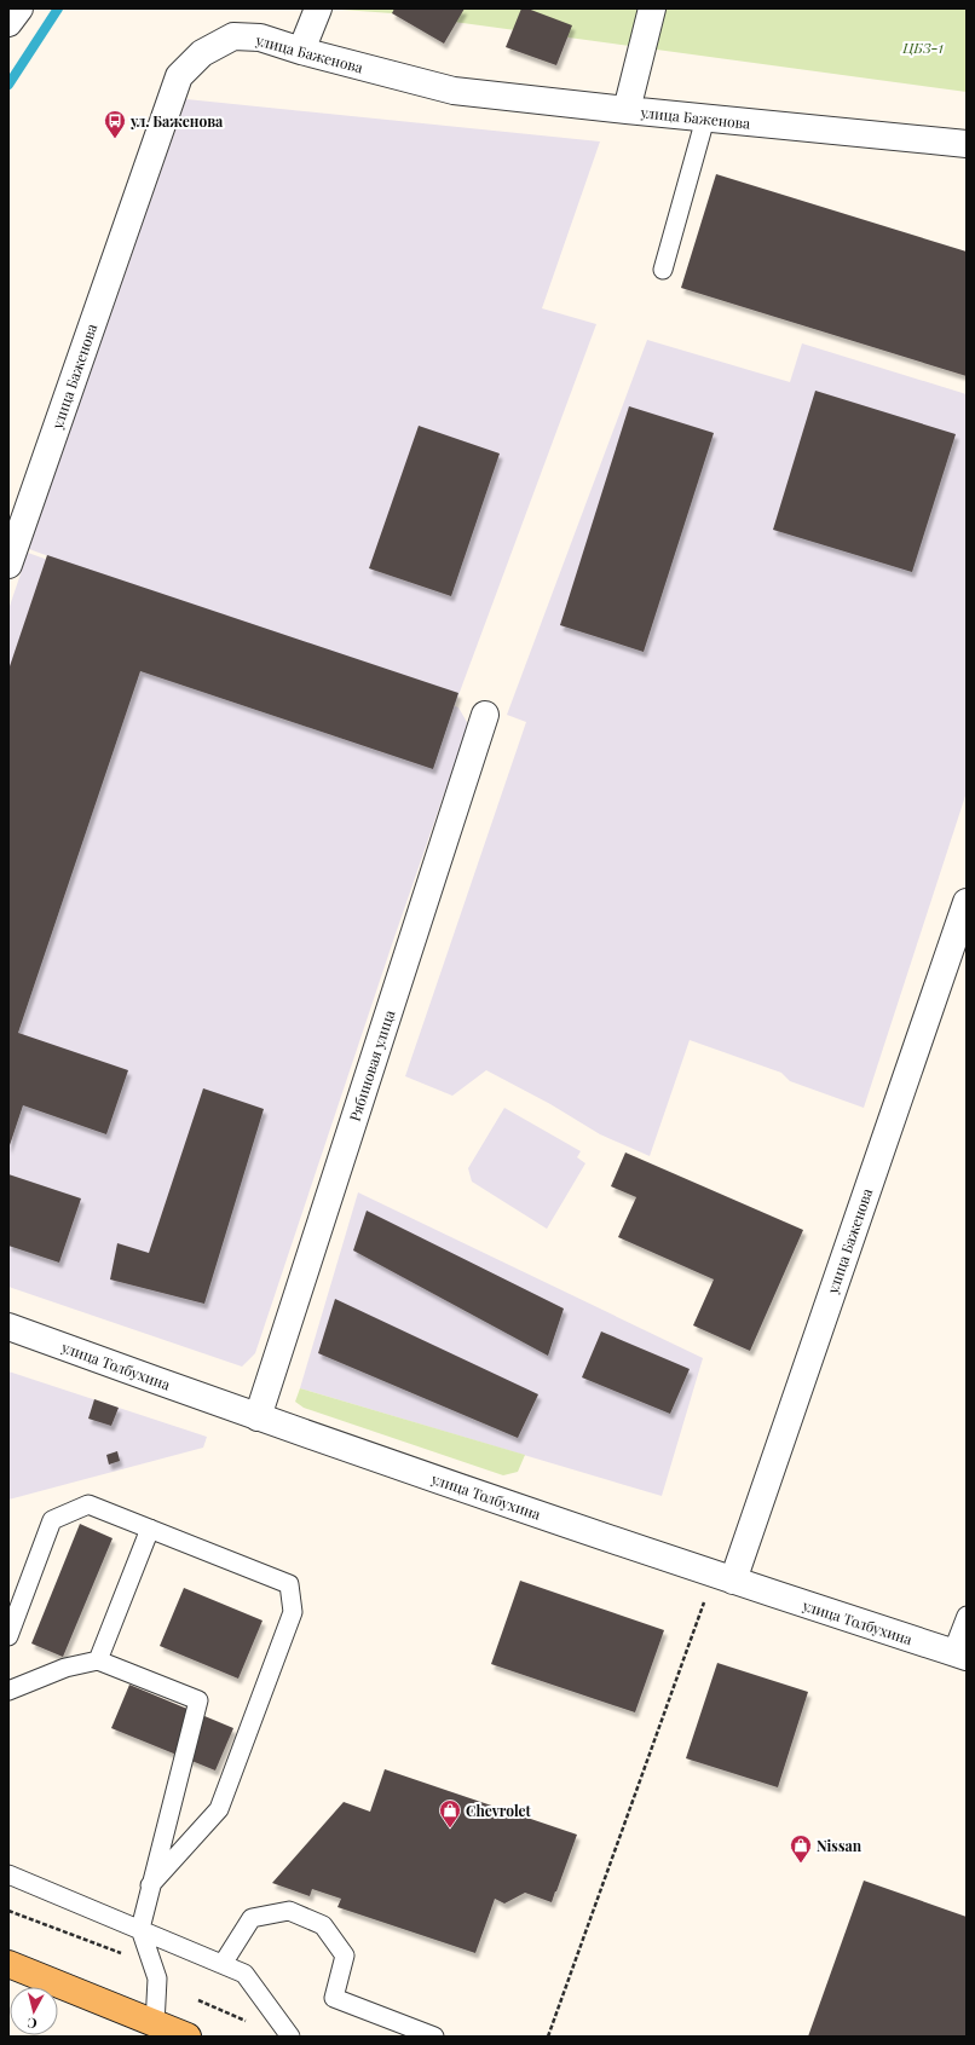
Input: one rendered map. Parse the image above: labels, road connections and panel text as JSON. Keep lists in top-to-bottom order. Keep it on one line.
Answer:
{"streets":{"street":["улица Баженова","Рябиновая улица","улица Толбухина"]},"crossings":[["улица Баженова","улица Толбухина"],["Рябиновая улица","улица Толбухина"]],"parks":["ЦБЗ-1"],"places":{"bus stop":["ул. Баженова"],"shop":["Chevrolet","Nissan"]},"north":"bottom"}
